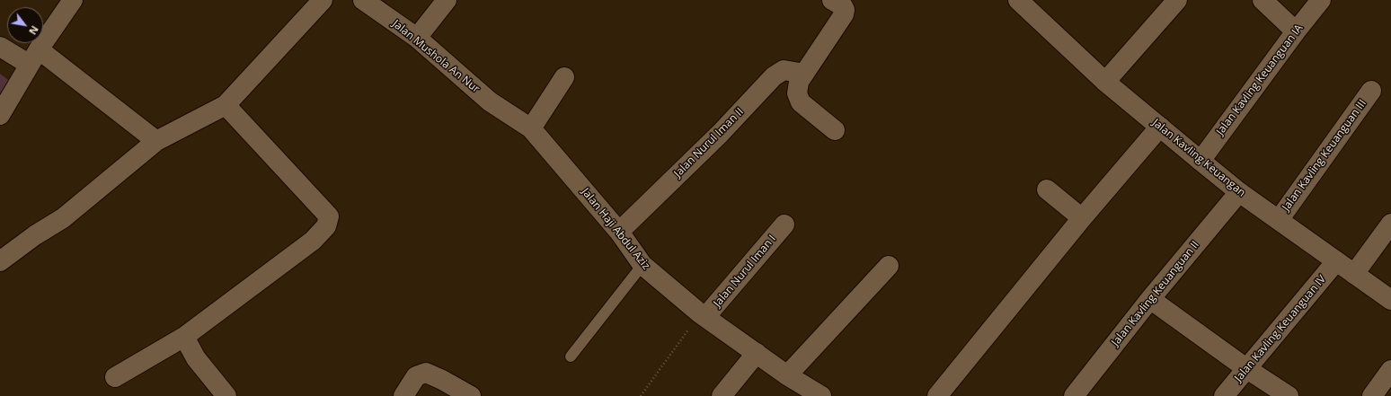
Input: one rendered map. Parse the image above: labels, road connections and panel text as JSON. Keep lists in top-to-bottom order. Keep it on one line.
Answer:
{"streets":{"street":["Jalan Mushola An Nur","Jalan Kavling Keuanguan IA","Jalan Nurul Iman II","Jalan Kavling Keuanguan III","Jalan Kavling Keuangan","Jalan Haji Abdul Aziz","Jalan Nurul Iman I","Jalan Kavling Keuanguan II","Jalan Kavling Keuanguan IV"]},"crossings":[["Jalan Mushola An Nur","Jalan Haji Abdul Aziz"],["Jalan Kavling Keuanguan IA","Jalan Kavling Keuangan"],["Jalan Nurul Iman II","Jalan Haji Abdul Aziz"],["Jalan Kavling Keuanguan III","Jalan Kavling Keuangan"],["Jalan Kavling Keuangan","Jalan Kavling Keuanguan II"],["Jalan Kavling Keuangan","Jalan Kavling Keuanguan IV"],["Jalan Haji Abdul Aziz","Jalan Nurul Iman I"]],"north":"bottom right"}
